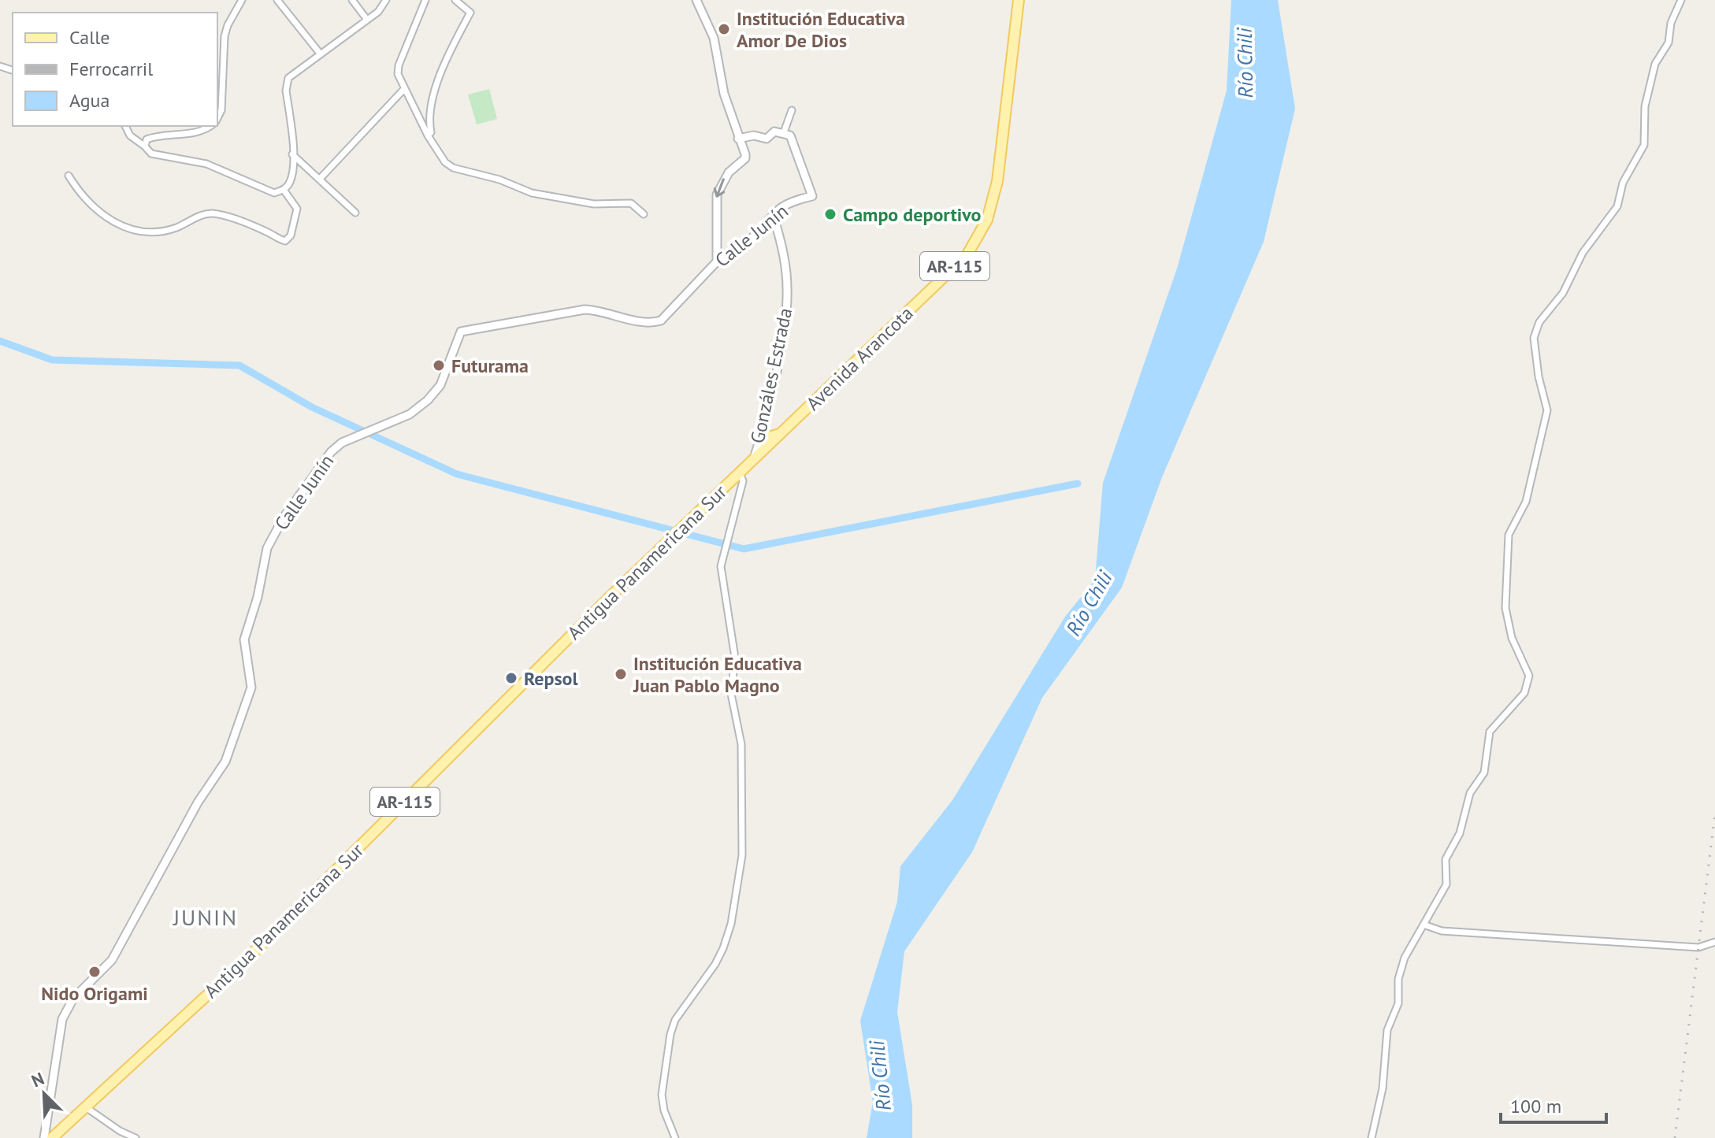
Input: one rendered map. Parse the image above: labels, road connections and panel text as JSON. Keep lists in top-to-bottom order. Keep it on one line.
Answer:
{"streets":{"main road":["AR-115","Avenida Arancota","Antigua Panamericana Sur"],"street":["Calle Junín","Gonzáles Estrada"]},"crossings":[["Calle Junín","Gonzáles Estrada"],["Avenida Arancota","Gonzáles Estrada"],["Avenida Arancota","Antigua Panamericana Sur"],["Gonzáles Estrada","Antigua Panamericana Sur"]],"districts":["JUNIN"],"water":["Río Chili"],"places":["Institución Educativa Amor De Dios","Campo deportivo","Futurama","Institución Educativa Juan Pablo Magno","Repsol","Nido Origami"],"legend":["Calle","Ferrocarril","Agua"],"scale_bar":"100 m","north":"top left"}
